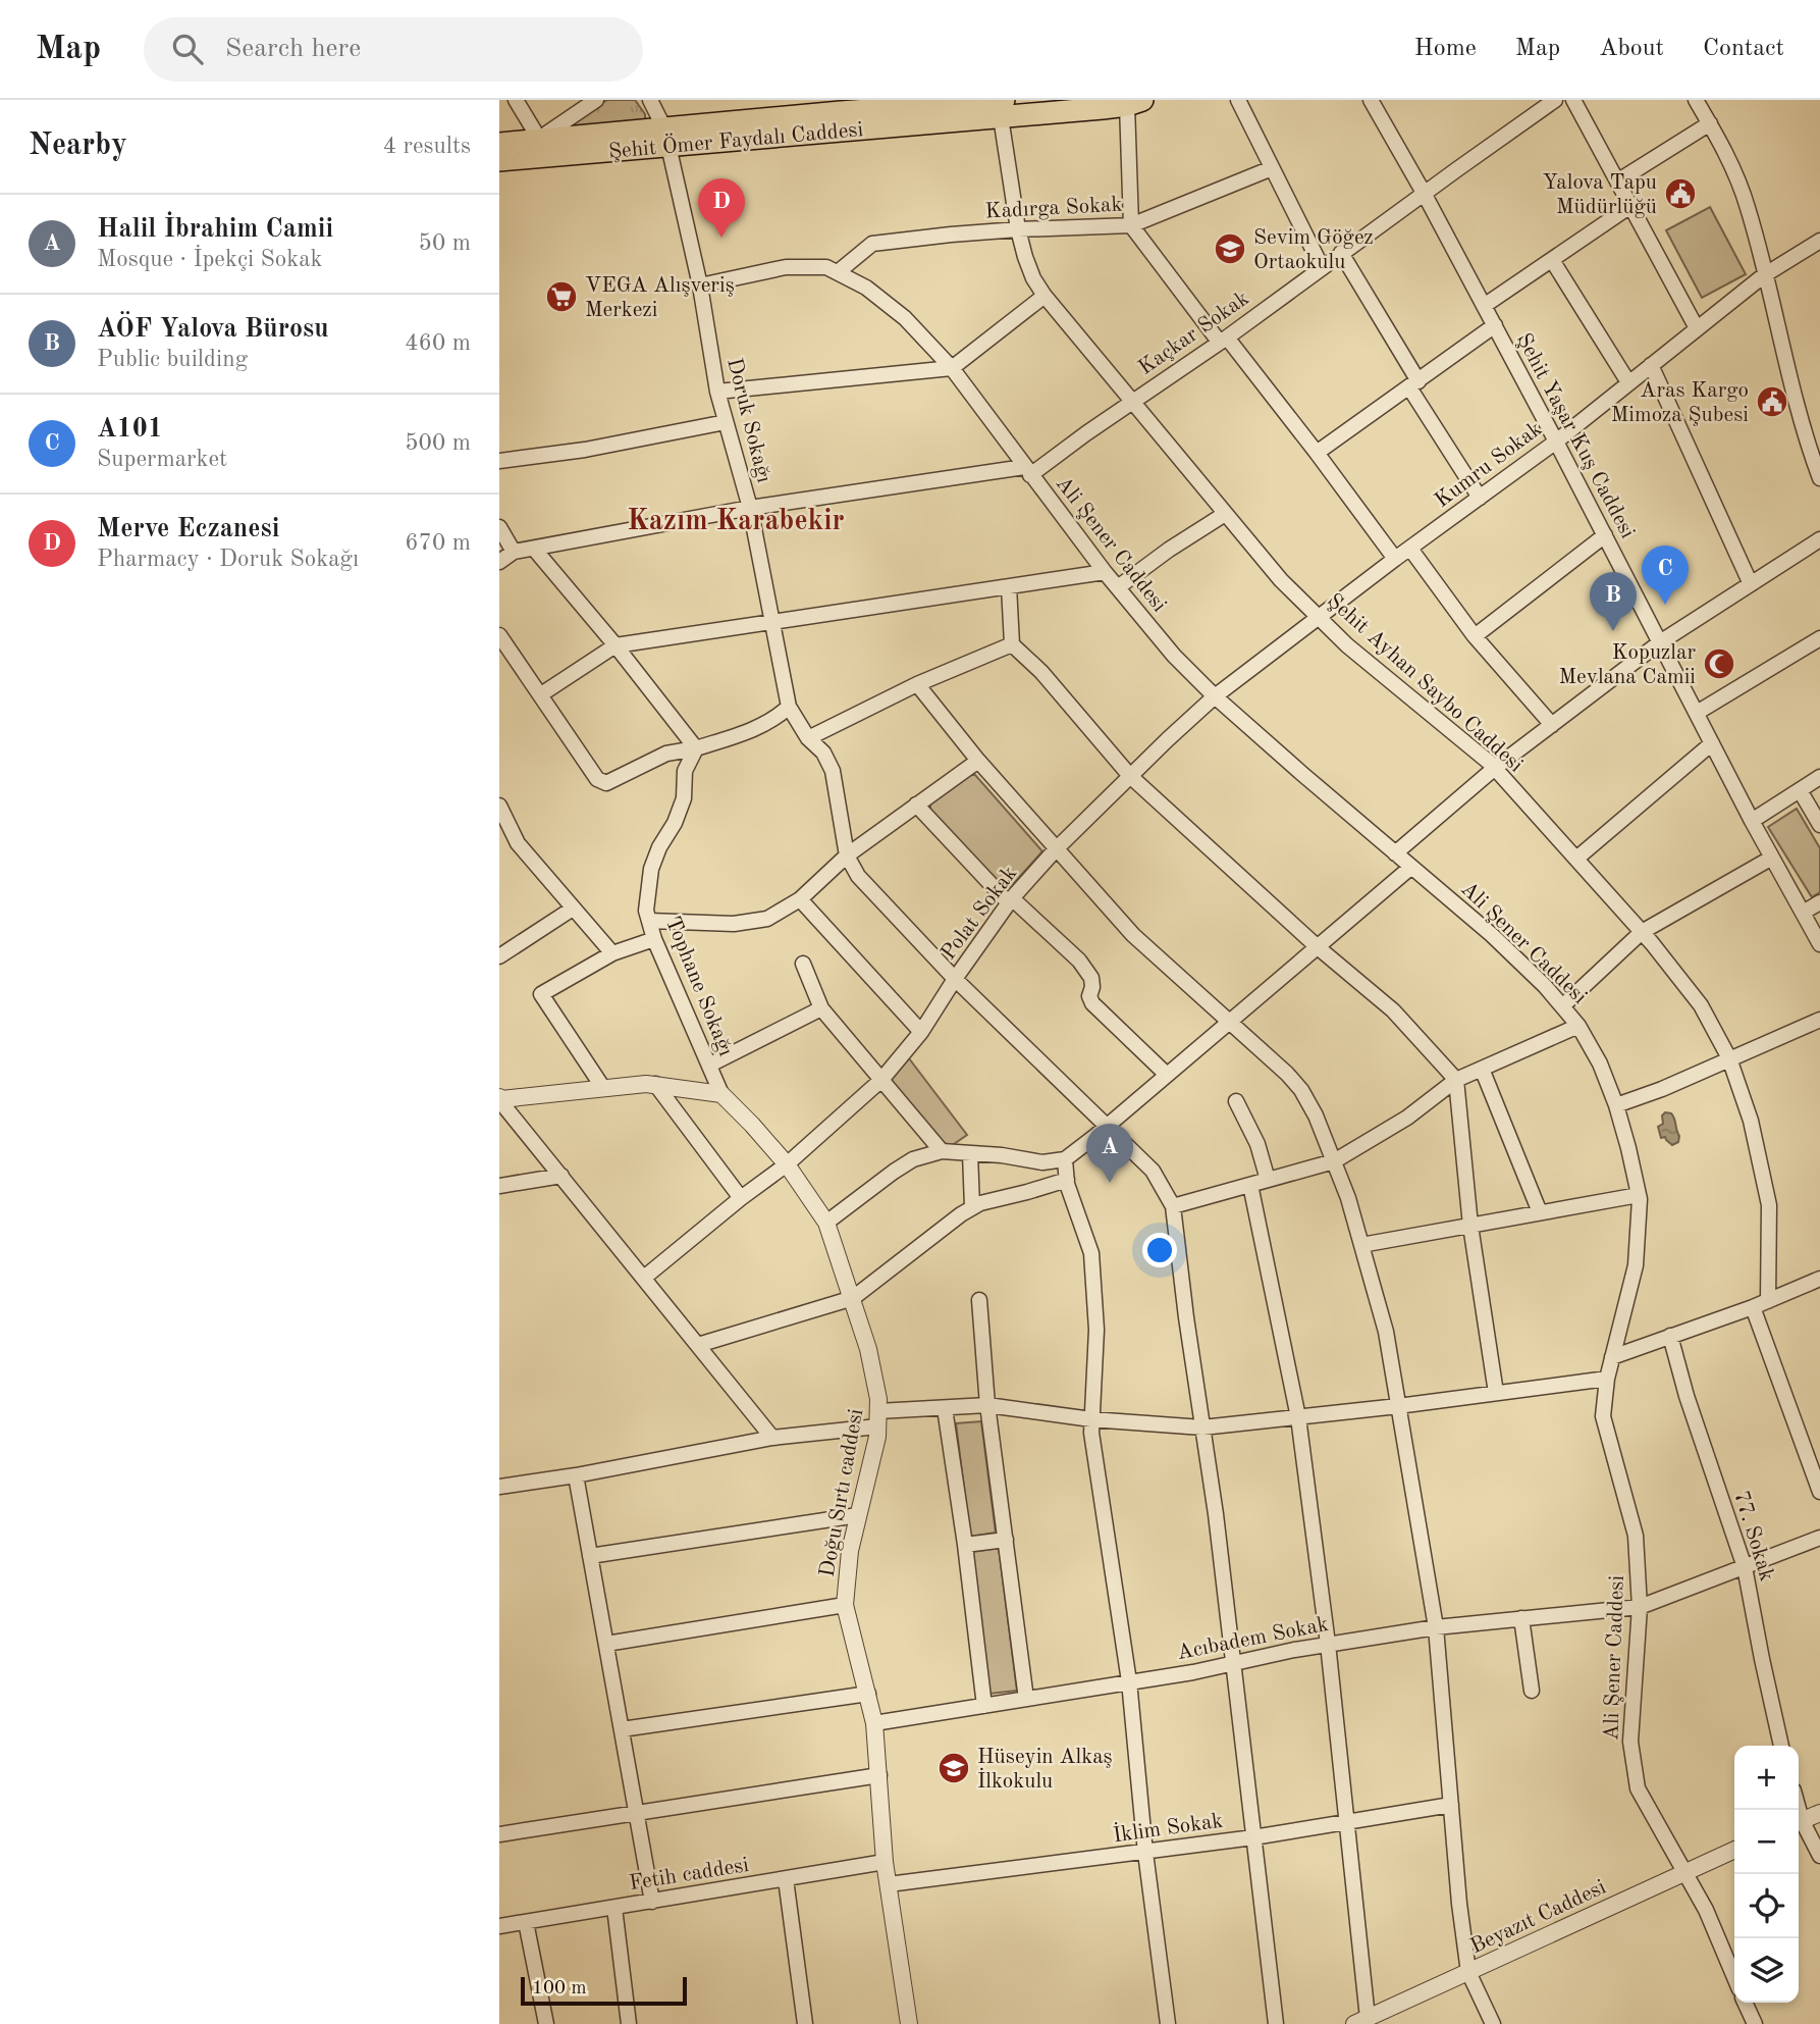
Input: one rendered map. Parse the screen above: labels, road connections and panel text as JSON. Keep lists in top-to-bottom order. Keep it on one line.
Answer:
{"streets":{"main road":["Şehit Ömer Faydalı Caddesi"],"street":["Kadırga Sokak","Kaçkar Sokak","Doruk Sokağı","Şehit Yaşar Kuş Caddesi","Kumru Sokak","Ali Şener Caddesi","Şehit Ayhan Saybo Caddesi","Polat Sokak","Tophane Sokağı","Doğu Sırtı caddesi","77. Sokak","Acıbadem Sokak","İklim Sokak","Fetih caddesi","Beyazıt Caddesi"]},"crossings":[["Şehit Ömer Faydalı Caddesi","Doruk Sokağı"],["Şehit Ömer Faydalı Caddesi","Şehit Ayhan Saybo Caddesi"],["Kadırga Sokak","Ali Şener Caddesi"],["Kadırga Sokak","Şehit Ayhan Saybo Caddesi"],["Kaçkar Sokak","Şehit Yaşar Kuş Caddesi"],["Kaçkar Sokak","Ali Şener Caddesi"],["Kaçkar Sokak","Şehit Ayhan Saybo Caddesi"],["Doruk Sokağı","Ali Şener Caddesi"],["Şehit Yaşar Kuş Caddesi","Kumru Sokak"],["Kumru Sokak","Ali Şener Caddesi"],["Kumru Sokak","Şehit Ayhan Saybo Caddesi"],["Kumru Sokak","Polat Sokak"],["Ali Şener Caddesi","Polat Sokak"],["Ali Şener Caddesi","Acıbadem Sokak"],["Ali Şener Caddesi","Beyazıt Caddesi"],["Polat Sokak","Doğu Sırtı caddesi"],["Tophane Sokağı","Doğu Sırtı caddesi"],["Doğu Sırtı caddesi","Acıbadem Sokak"],["Doğu Sırtı caddesi","İklim Sokak"],["Doğu Sırtı caddesi","Fetih caddesi"],["77. Sokak","Acıbadem Sokak"]],"districts":["Kazım Karabekir"],"places":{"public building":["Yalova Tapu Müdürlüğü","Aras Kargo Mimoza Şubesi"],"school or university":["Sevim Göğez Ortaokulu","Hüseyin Alkaş İlkokulu"],"supermarket":["VEGA Alışveriş Merkezi"],"mosque":["Kopuzlar Mevlana Camii"]},"scale_bar":"100 m","page":{"header":"Map","search":"Search here","nav":["Home","Map","About","Contact"],"heading":["Nearby","4 results"],"pins":["D","C","B","A"],"list":[{"mark":"A","name":"Halil İbrahim Camii","note":"Mosque · İpekçi Sokak","value":"50 m"},{"mark":"B","name":"AÖF Yalova Bürosu","note":"Public building","value":"460 m"},{"mark":"C","name":"A101","note":"Supermarket","value":"500 m"},{"mark":"D","name":"Merve Eczanesi","note":"Pharmacy · Doruk Sokağı","value":"670 m"}],"map_buttons":["+","−"],"scale":"100 m"}}
